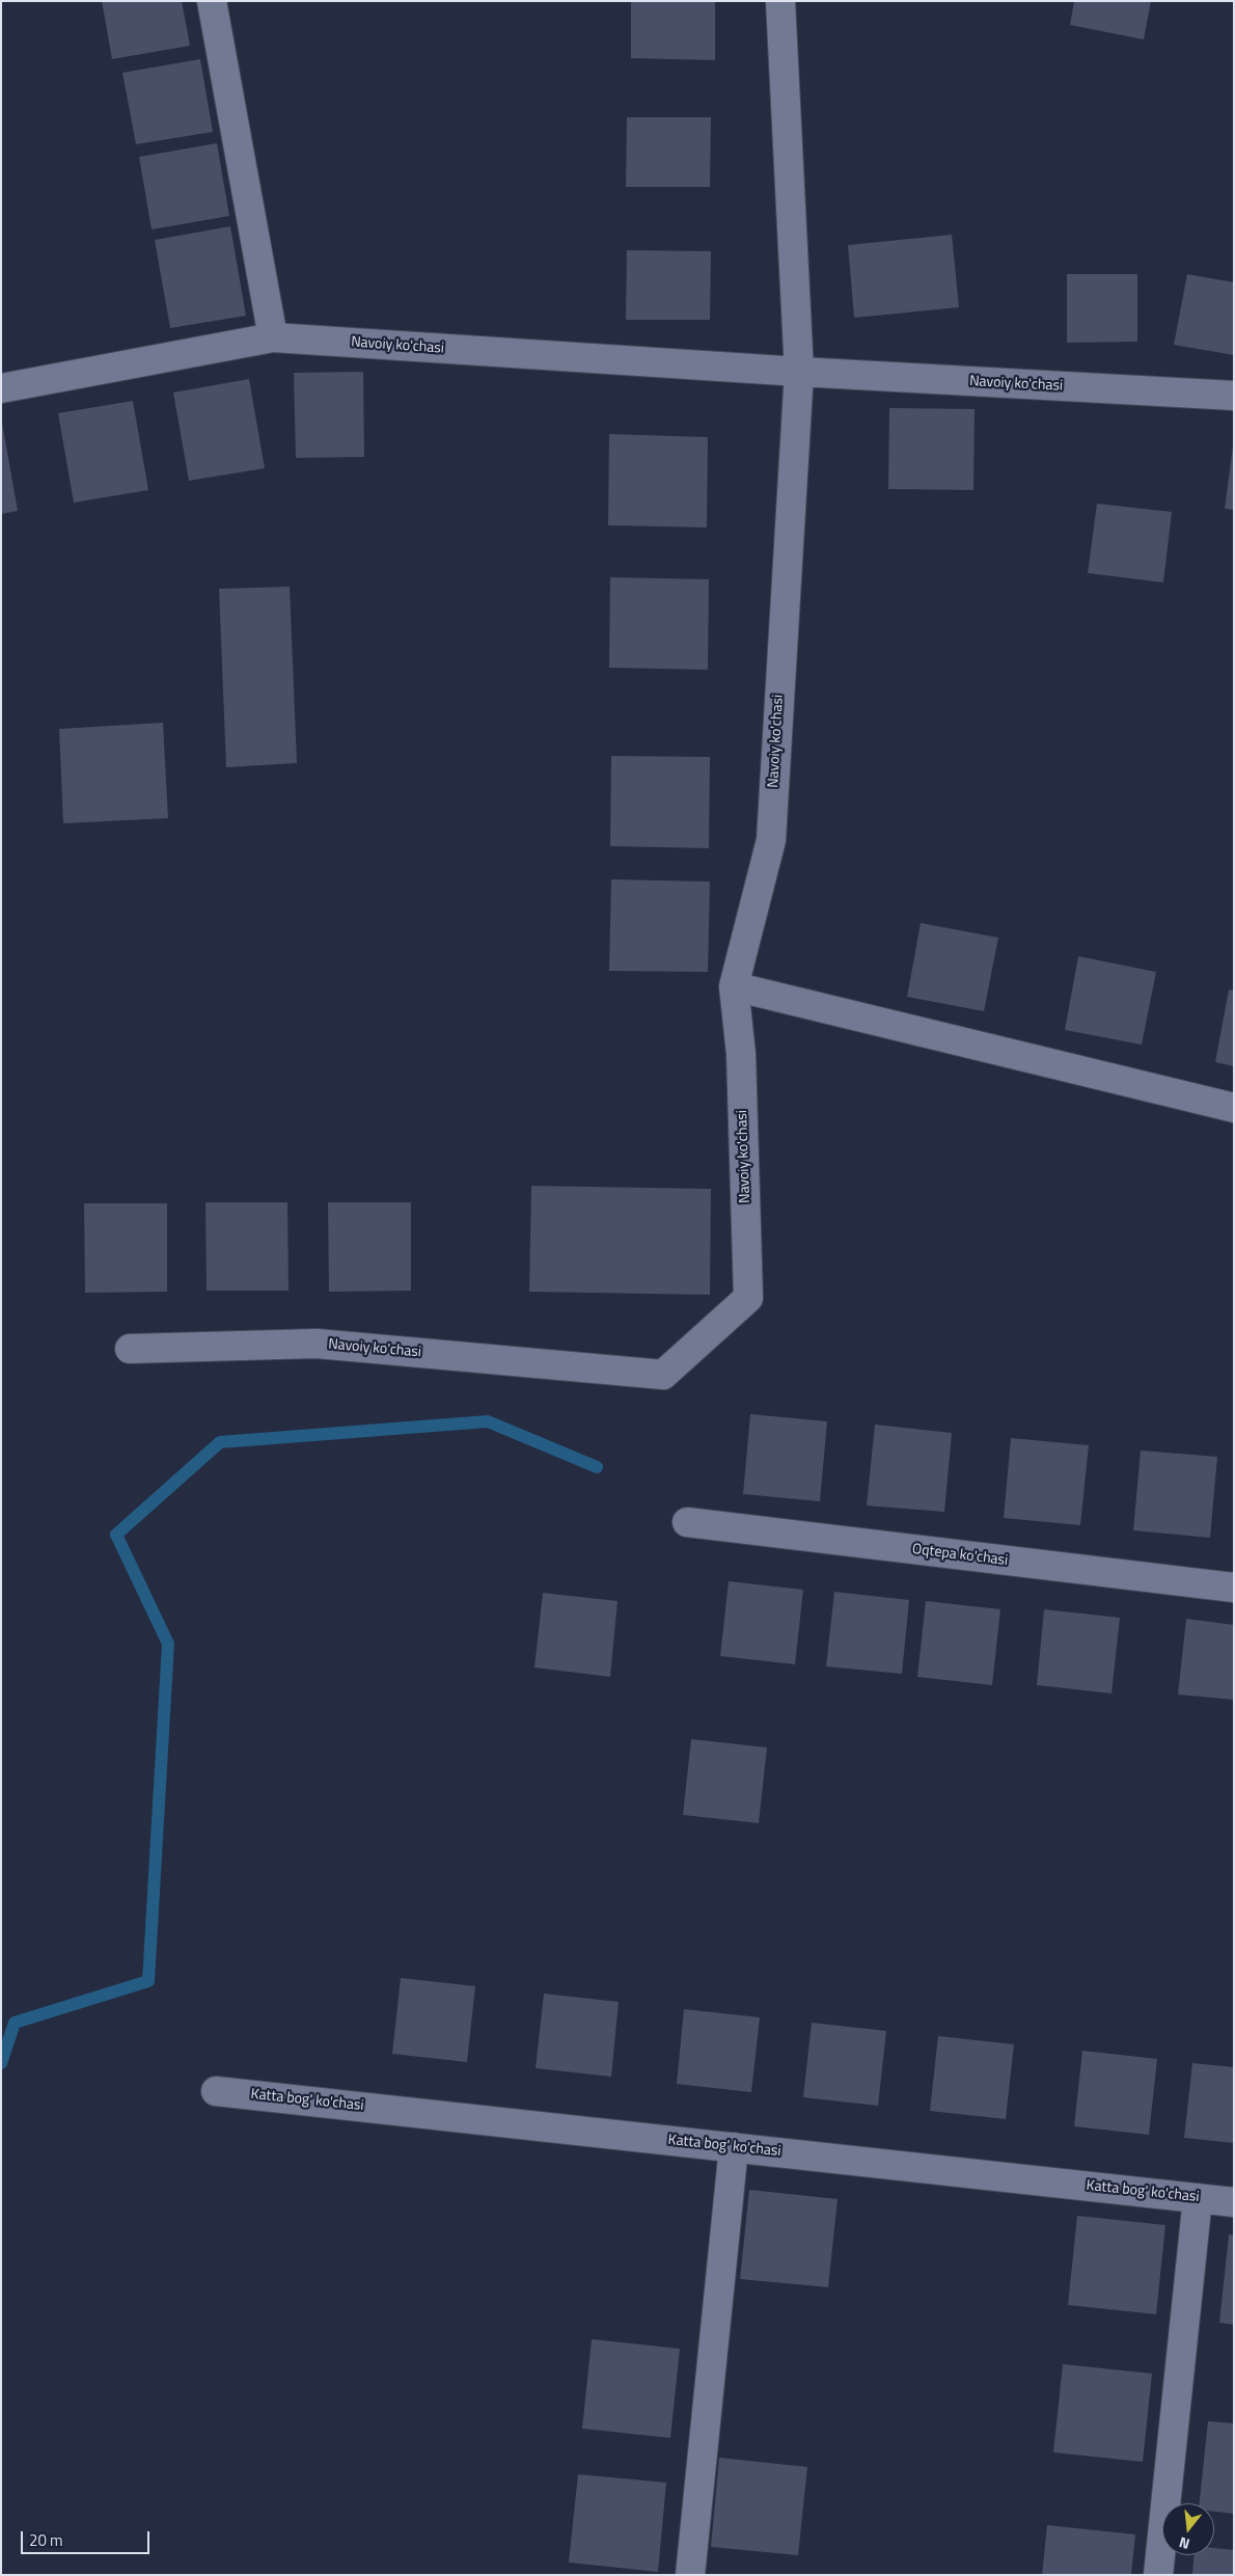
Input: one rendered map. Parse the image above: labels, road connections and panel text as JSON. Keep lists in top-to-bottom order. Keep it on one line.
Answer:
{"streets":{"street":["Navoiy ko'chasi","Oqtepa ko'chasi","Katta bog' ko'chasi"]},"scale_bar":"20 m","north":"bottom"}
